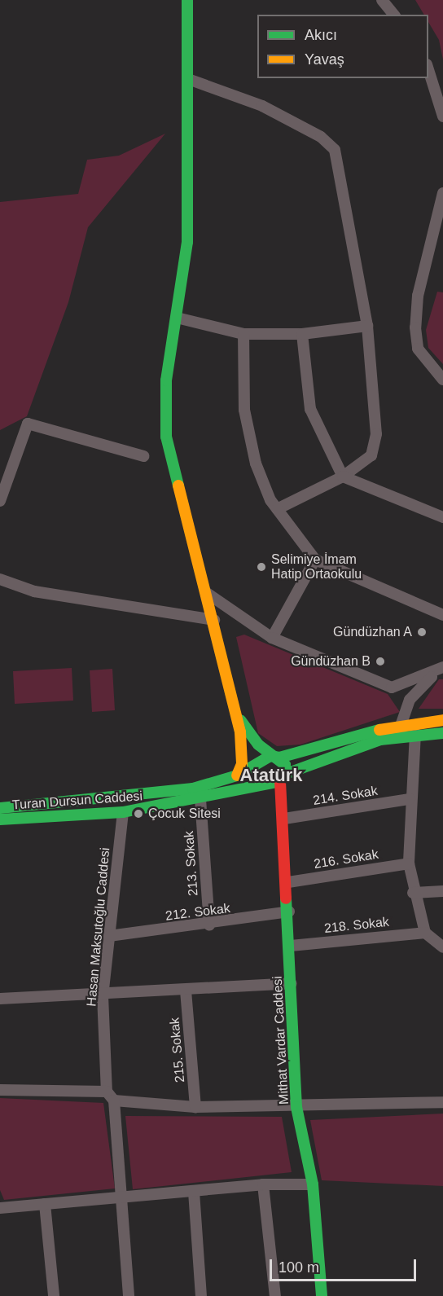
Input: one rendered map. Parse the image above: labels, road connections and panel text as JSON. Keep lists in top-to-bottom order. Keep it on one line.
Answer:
{"streets":{"main road":["Turan Dursun Caddesi","Mithat Vardar Caddesi"],"street":["214. Sokak","216. Sokak","213. Sokak","212. Sokak","218. Sokak","Hasan Maksutoğlu Caddesi","215. Sokak"]},"crossings":[["214. Sokak","Mithat Vardar Caddesi"],["Turan Dursun Caddesi","213. Sokak"],["Turan Dursun Caddesi","Hasan Maksutoğlu Caddesi"],["Turan Dursun Caddesi","Mithat Vardar Caddesi"],["216. Sokak","Mithat Vardar Caddesi"],["213. Sokak","212. Sokak"],["212. Sokak","Hasan Maksutoğlu Caddesi"],["212. Sokak","Mithat Vardar Caddesi"],["218. Sokak","Mithat Vardar Caddesi"]],"districts":["Atatürk"],"places":["Selimiye İmam Hatip Ortaokulu","Gündüzhan A","Gündüzhan B","Çocuk Sitesi"],"legend":["Akıcı","Yavaş"],"scale_bar":"100 m"}
